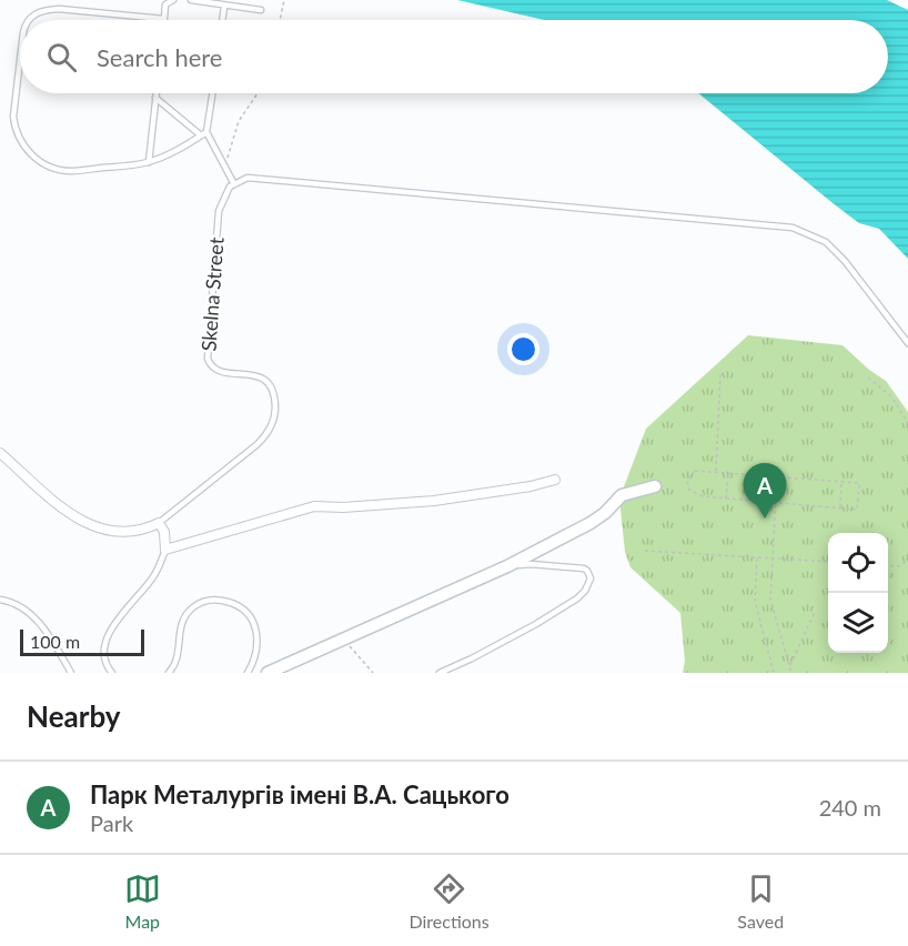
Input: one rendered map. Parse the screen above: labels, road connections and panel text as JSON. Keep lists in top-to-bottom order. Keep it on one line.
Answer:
{"streets":{"street":["Skelna Street"]},"scale_bar":"100 m","page":{"search":"Search here","pins":"A","scale":"100 m","heading":"Nearby","list":[{"mark":"A","name":"Парк Металургів імені В.А. Сацького","note":"Park","value":"240 m"}],"nav":["Map","Directions","Saved"]}}
